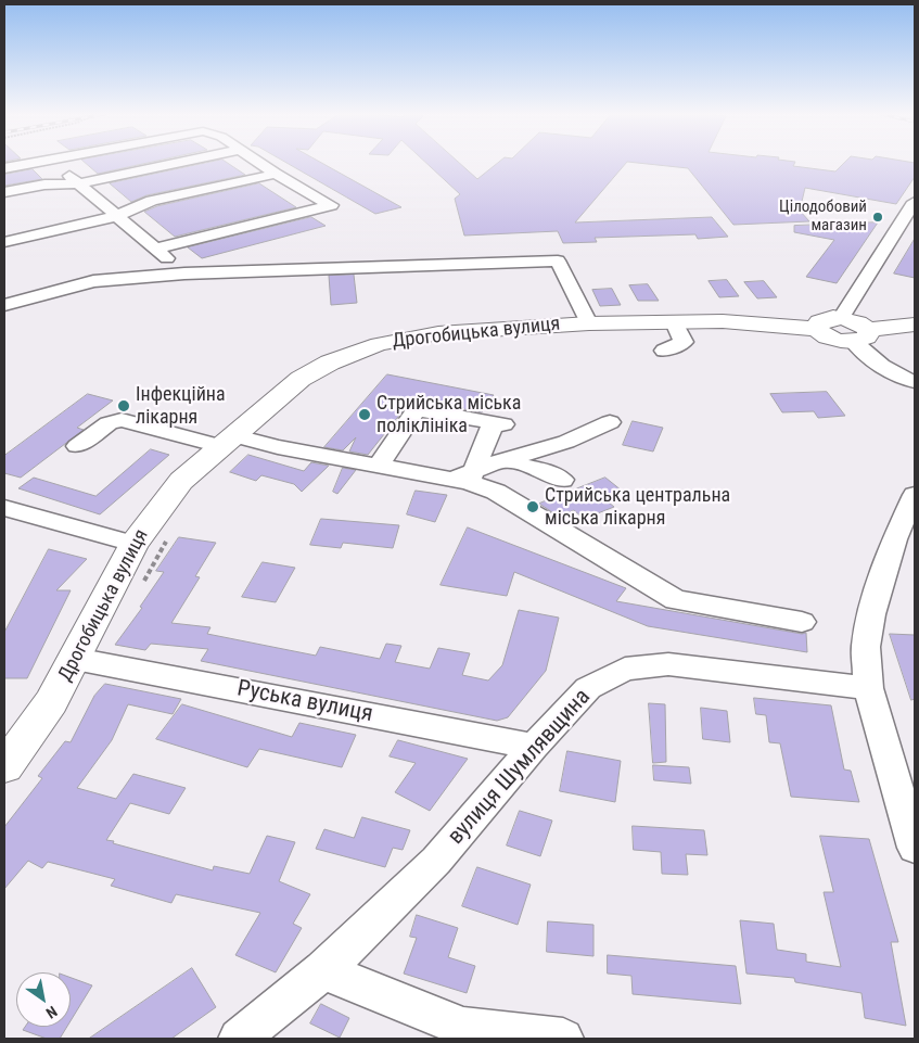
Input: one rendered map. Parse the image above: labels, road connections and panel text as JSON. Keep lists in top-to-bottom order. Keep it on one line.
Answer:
{"streets":{"main road":["Дрогобицька вулиця"],"street":["Руська вулиця","вулиця Шумлявщина"]},"crossings":[["Дрогобицька вулиця","Руська вулиця"],["Руська вулиця","вулиця Шумлявщина"]],"places":["Цілодобовий магазин","Інфекційна лікарня","Стрийська міська поліклініка","Стрийська центральна міська лікарня"],"north":"bottom right"}
